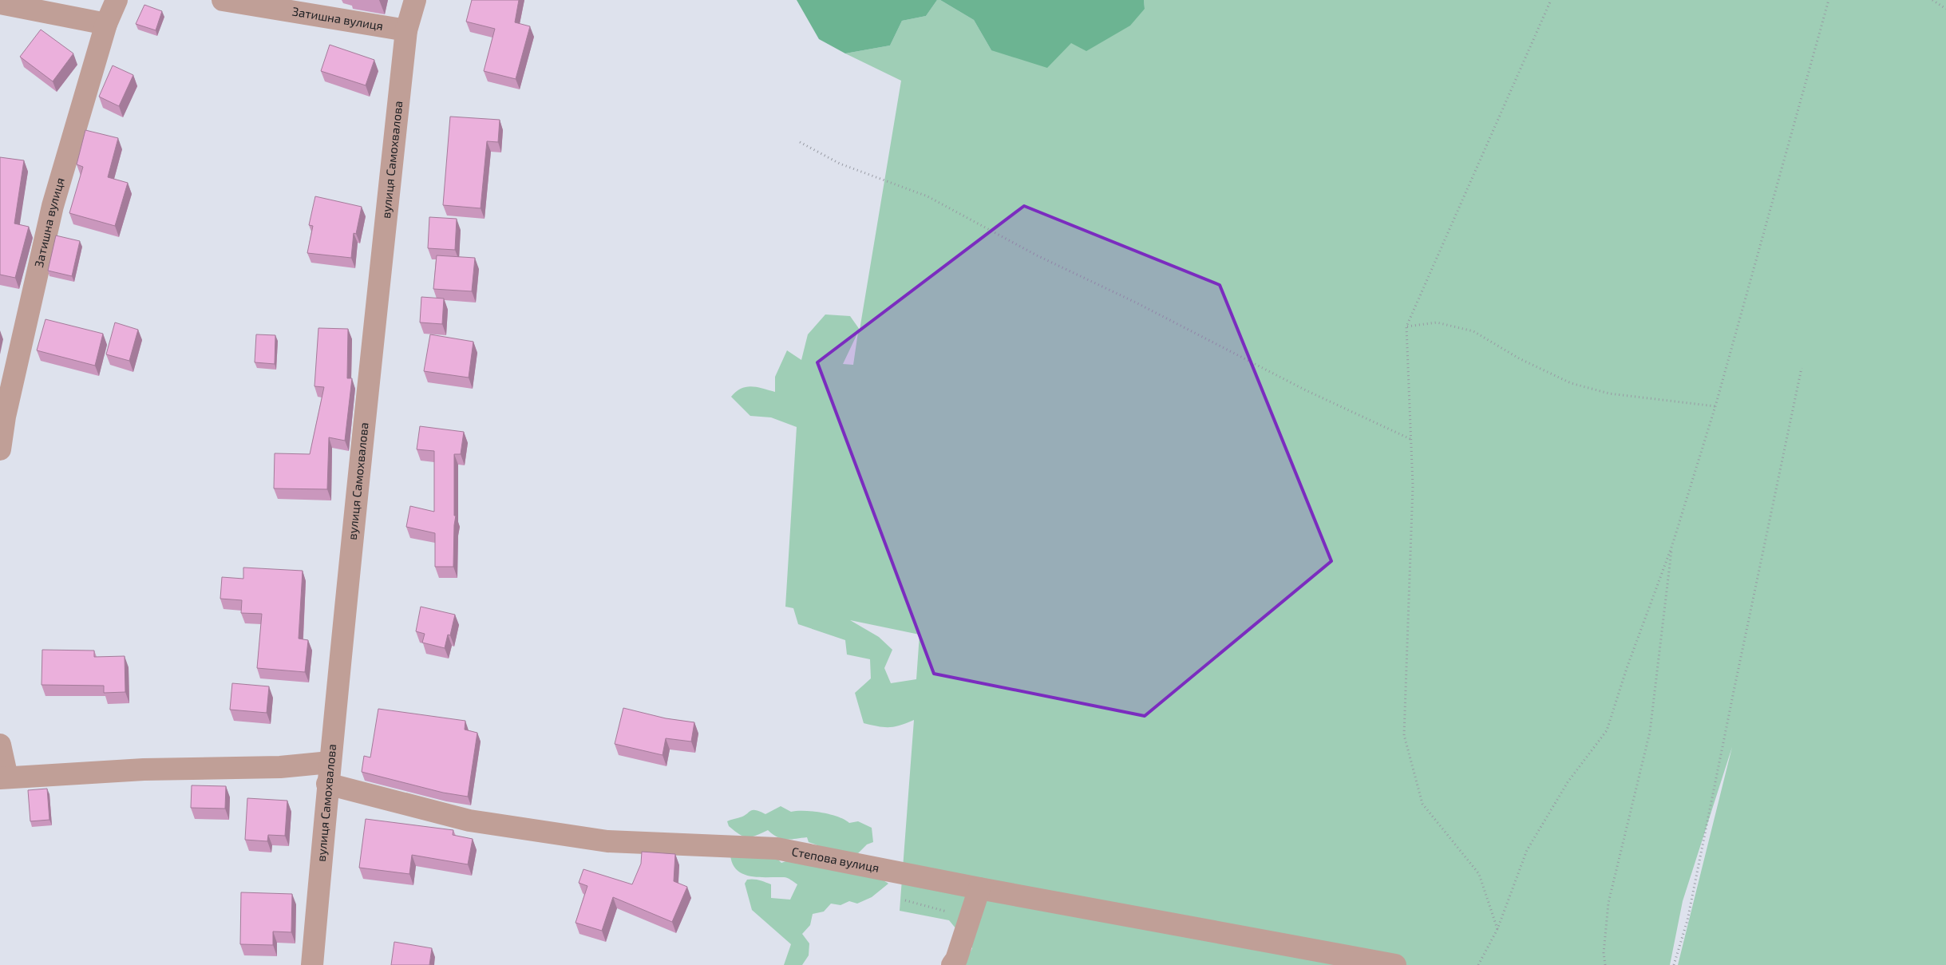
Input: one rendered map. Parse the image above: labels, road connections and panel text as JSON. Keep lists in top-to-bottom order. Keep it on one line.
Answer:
{"streets":{"street":["Затишна вулиця","вулиця Самохвалова","Степова вулиця"]},"crossings":[["Затишна вулиця","вулиця Самохвалова"],["вулиця Самохвалова","Степова вулиця"]]}
